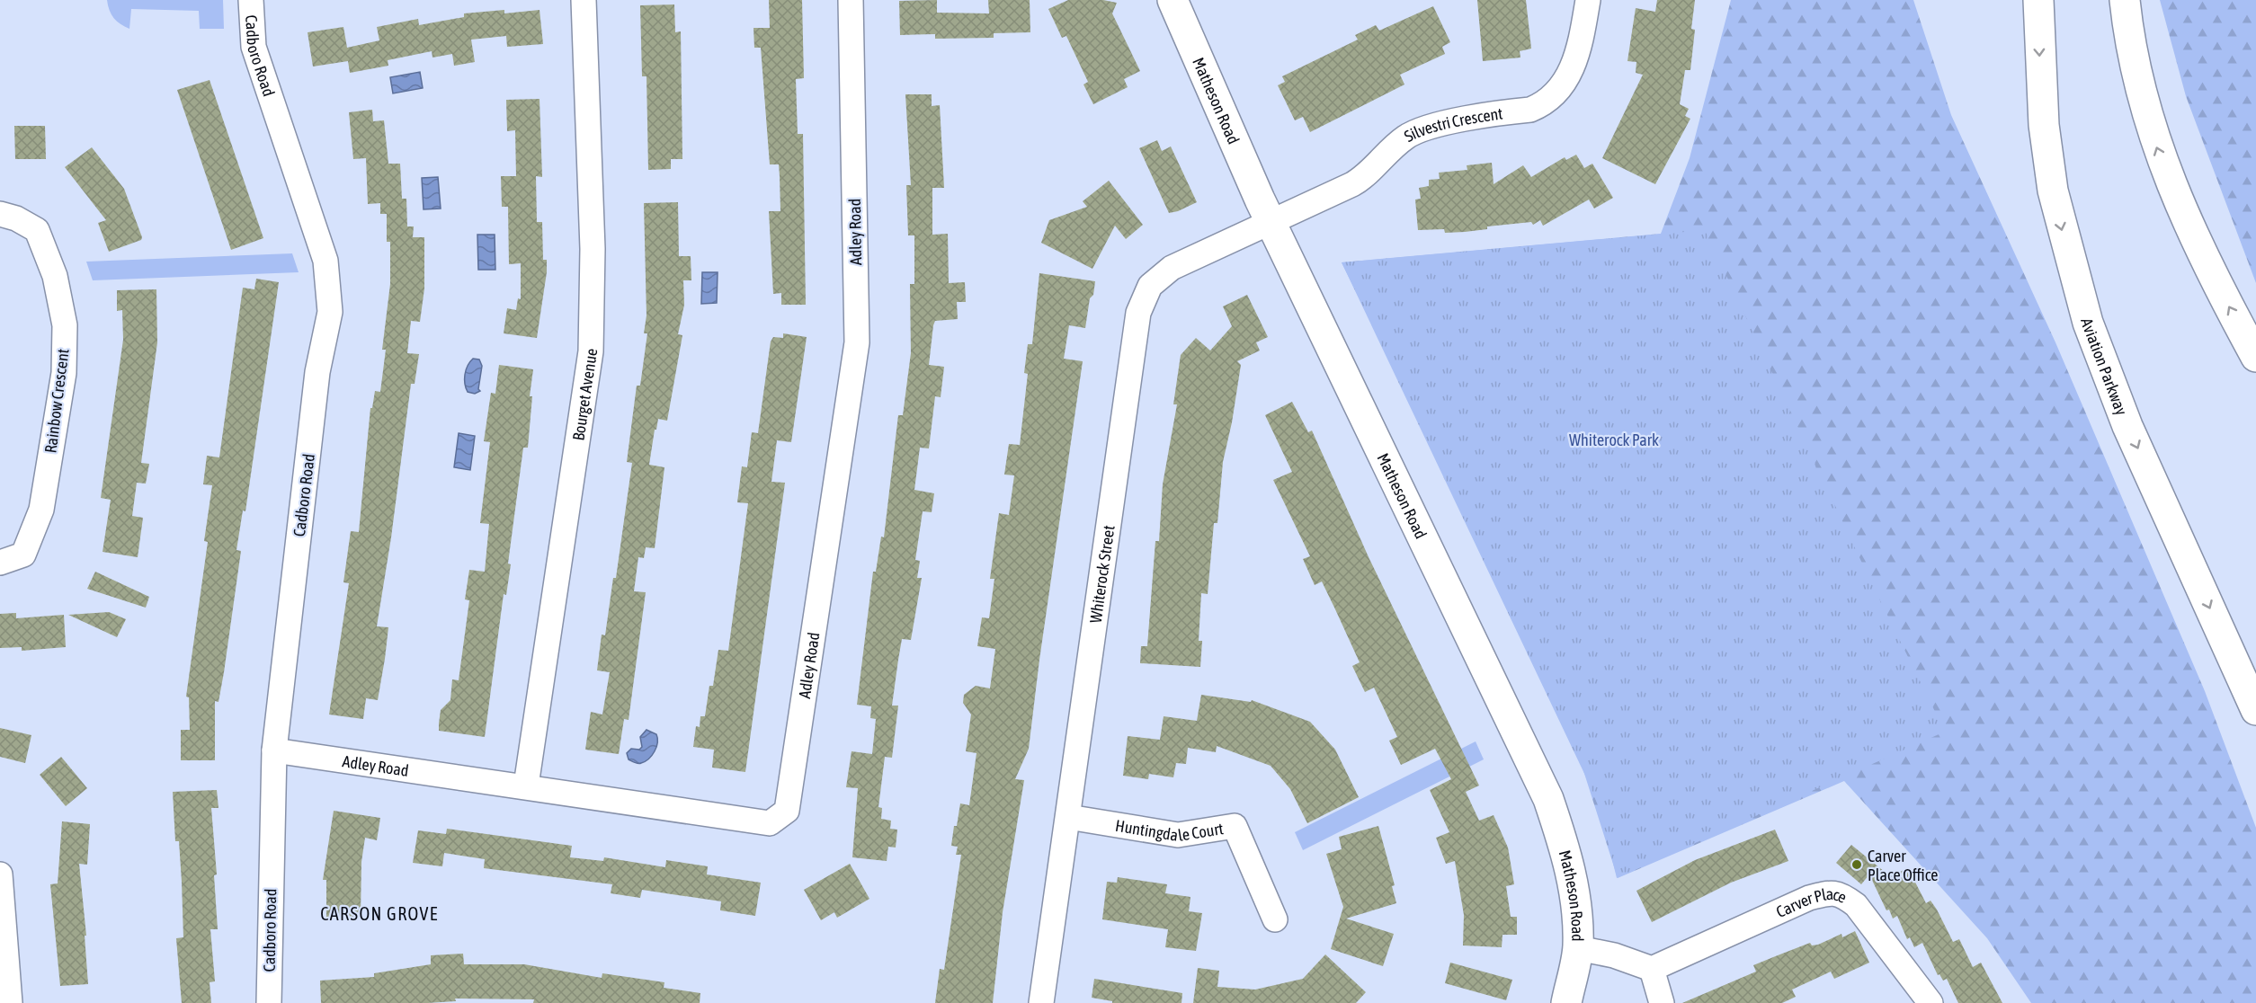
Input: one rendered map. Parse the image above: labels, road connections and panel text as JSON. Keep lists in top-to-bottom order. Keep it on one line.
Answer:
{"streets":{"main road":["Matheson Road","Aviation Parkway"],"street":["Cadboro Road","Silvestri Crescent","Adley Road","Bourget Avenue","Rainbow Crescent","Whiterock Street","Huntingdale Court","Carver Place"]},"crossings":[["Cadboro Road","Adley Road"],["Matheson Road","Silvestri Crescent"],["Matheson Road","Whiterock Street"],["Silvestri Crescent","Whiterock Street"],["Adley Road","Bourget Avenue"],["Whiterock Street","Huntingdale Court"]],"districts":["CARSON GROVE"],"parks":["Whiterock Park"],"places":["Carver Place Office"]}
